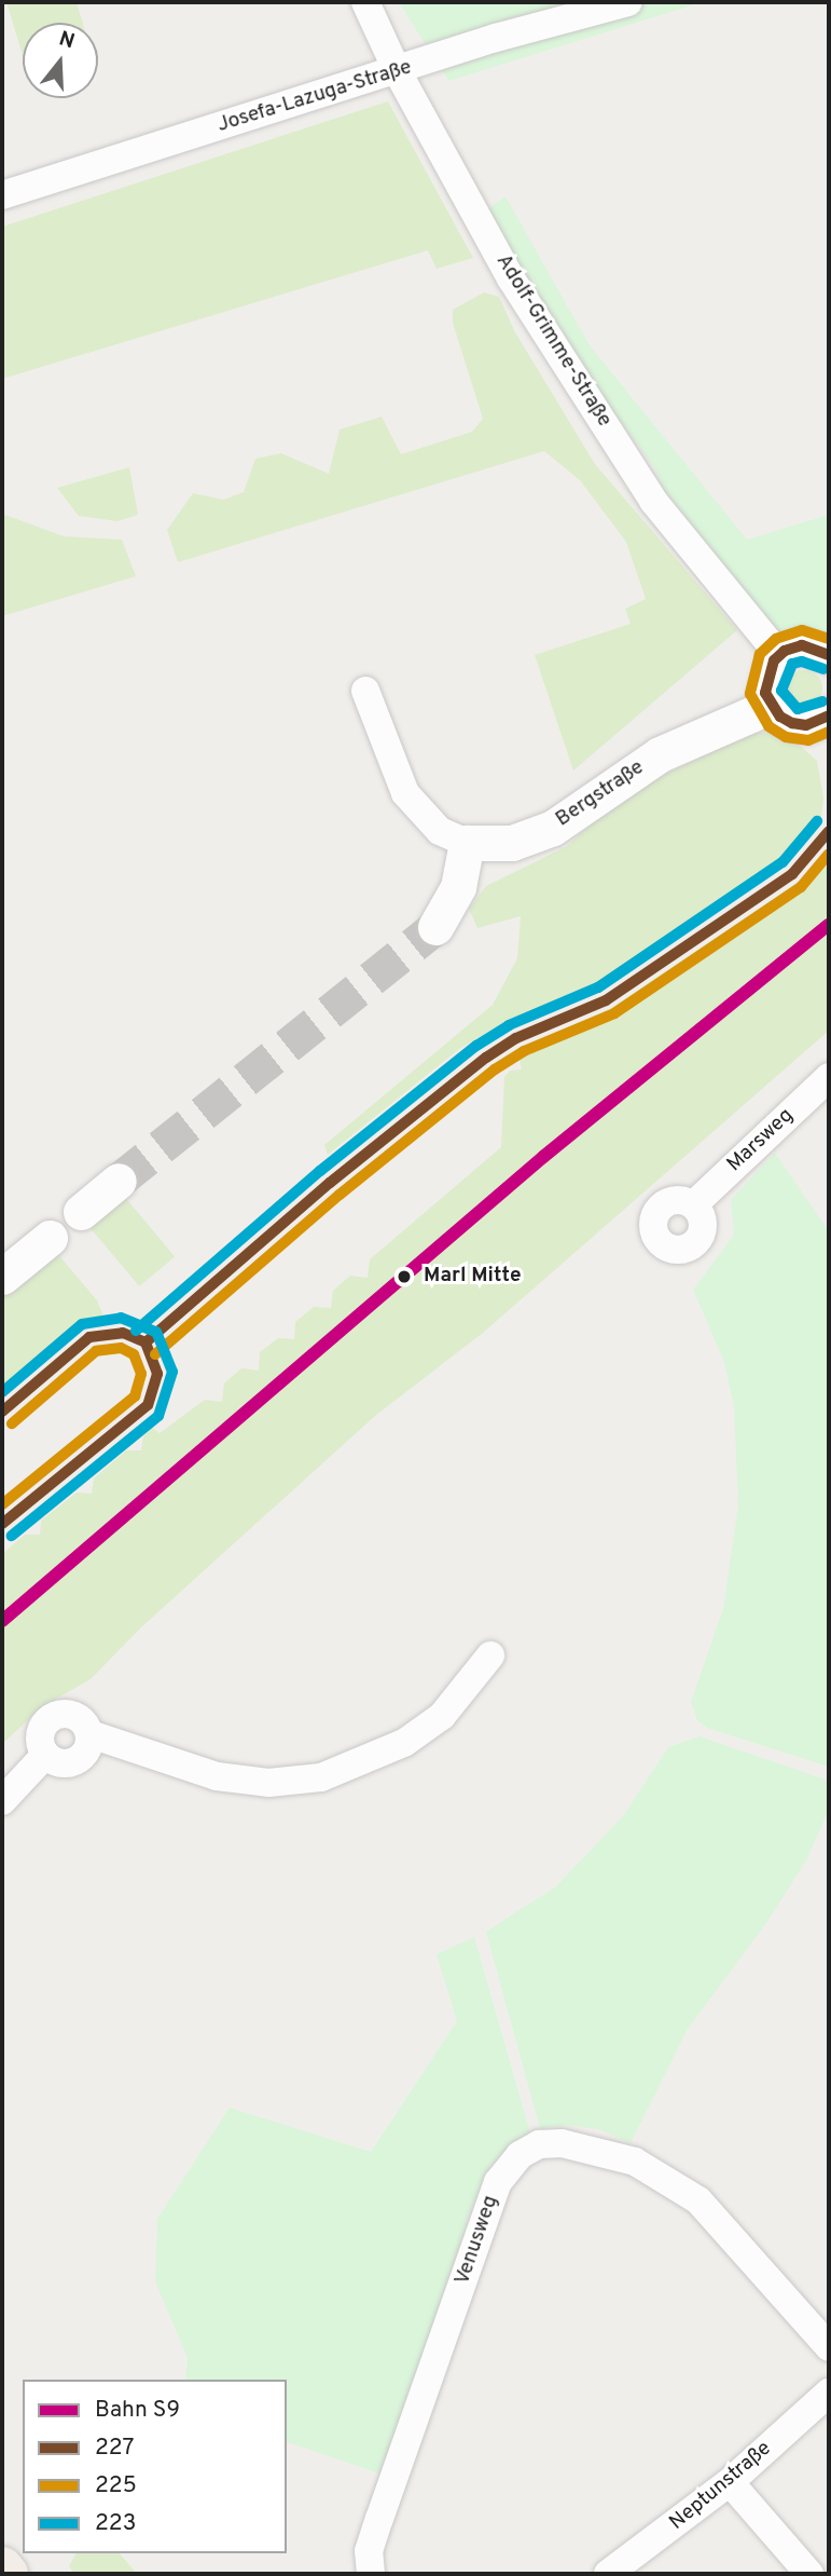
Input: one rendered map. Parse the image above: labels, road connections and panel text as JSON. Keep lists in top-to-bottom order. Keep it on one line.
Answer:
{"streets":{"street":["Josefa-Lazuga-Straße","Adolf-Grimme-Straße","Bergstraße","Marsweg","Venusweg","Neptunstraße"]},"crossings":[["Josefa-Lazuga-Straße","Adolf-Grimme-Straße"]],"places":["Marl Mitte"],"lines":["transit line 225","transit line 227","transit line 223","rail line S9"],"legend":["Bahn S9","227","225","223"],"north":"top"}
